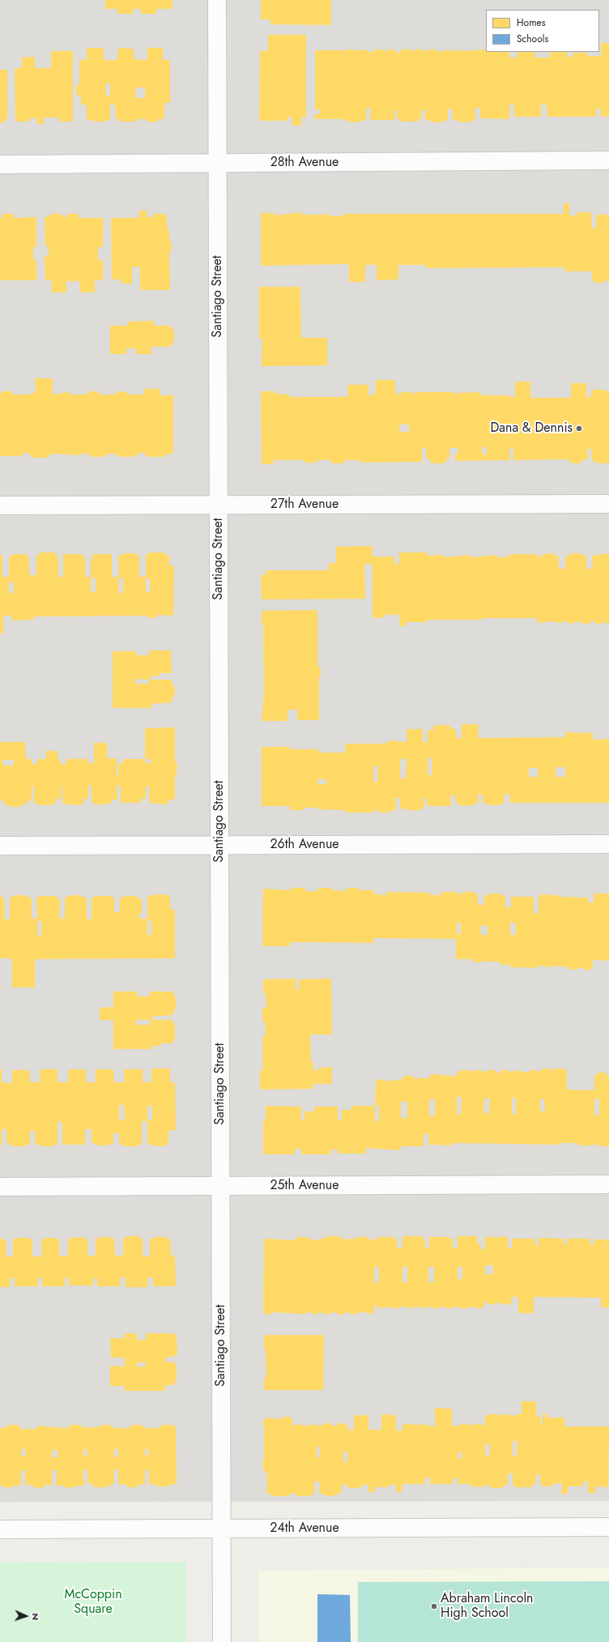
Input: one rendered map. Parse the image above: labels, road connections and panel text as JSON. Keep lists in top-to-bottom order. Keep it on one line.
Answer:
{"streets":{"street":["28th Avenue","Santiago Street","27th Avenue","26th Avenue","25th Avenue","24th Avenue"]},"crossings":[["28th Avenue","Santiago Street"],["Santiago Street","27th Avenue"],["Santiago Street","26th Avenue"],["Santiago Street","25th Avenue"],["Santiago Street","24th Avenue"]],"parks":["McCoppin Square"],"places":["Dana & Dennis","Abraham Lincoln High School"],"legend":["Homes","Schools"],"north":"right"}
